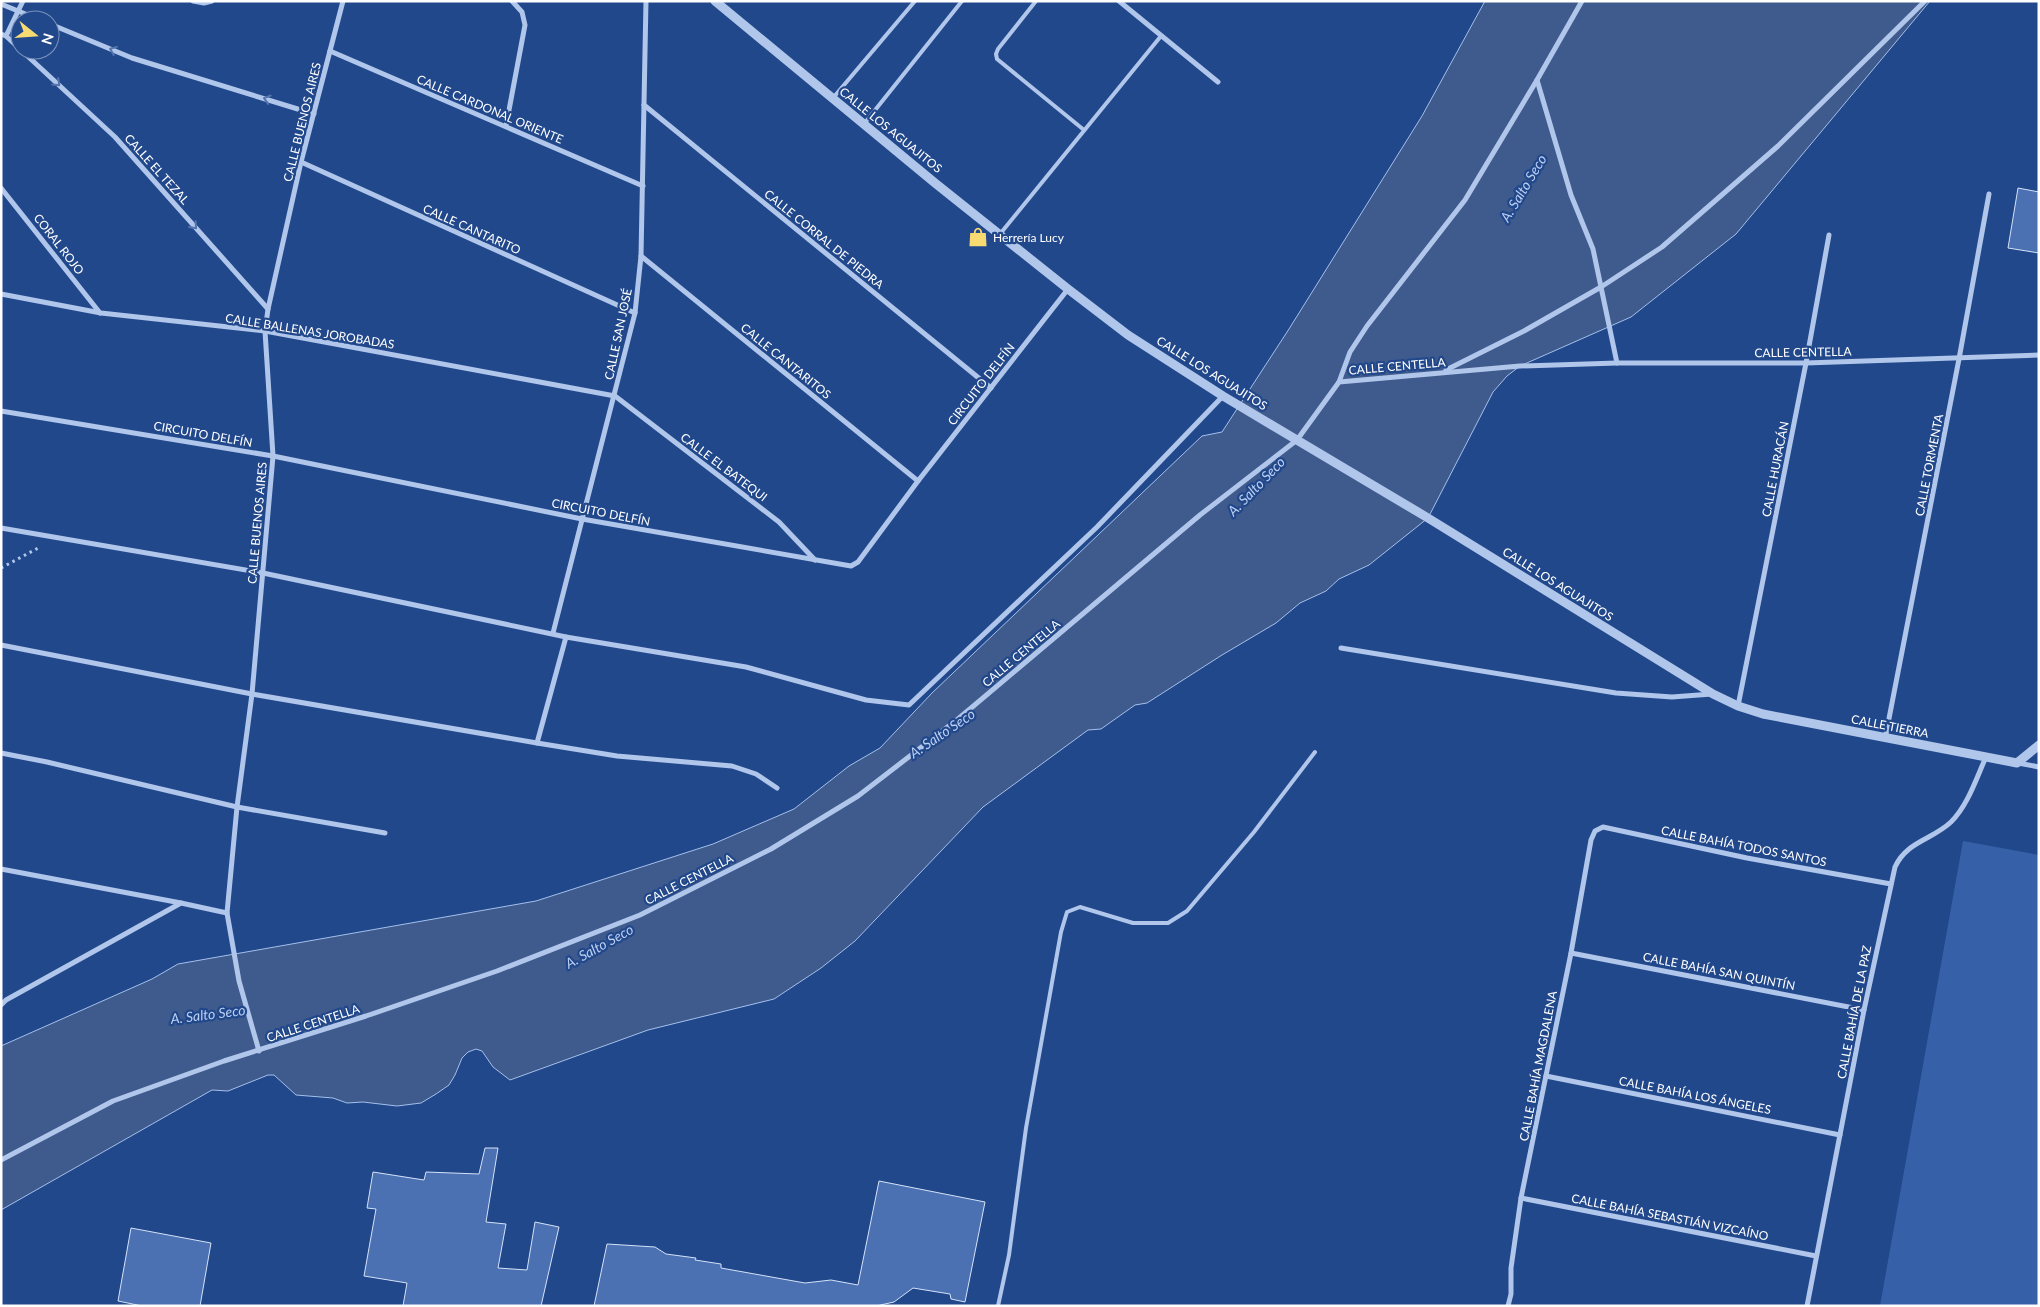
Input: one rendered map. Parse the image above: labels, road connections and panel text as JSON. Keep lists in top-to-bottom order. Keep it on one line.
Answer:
{"streets":{"street":["CALLE CARDONAL ORIENTE","CALLE BUENOS AIRES","CALLE LOS AGUAJITOS","CALLE EL TEZAL","CALLE CANTARITO","CALLE CORRAL DE PIEDRA","CORAL ROJO","CALLE BALLENAS JOROBADAS","CALLE SAN JOSÉ","CALLE CENTELLA","CALLE CANTARITOS","CIRCUITO DELFÍN","CALLE TORMENTA","CALLE EL BATEQUI","CALLE HURACÁN","CALLE TIERRA","CALLE BAHÍA TODOS SANTOS","CALLE BAHÍA SAN QUINTÍN","CALLE BAHÍA DE LA PAZ","CALLE BAHÍA MAGDALENA","CALLE BAHÍA LOS ÁNGELES","CALLE BAHÍA SEBASTIÁN VIZCAÍNO"]},"crossings":[["CALLE CARDONAL ORIENTE","CALLE BUENOS AIRES"],["CALLE CARDONAL ORIENTE","CALLE SAN JOSÉ"],["CALLE BUENOS AIRES","CALLE EL TEZAL"],["CALLE BUENOS AIRES","CALLE CANTARITO"],["CALLE BUENOS AIRES","CALLE BALLENAS JOROBADAS"],["CALLE BUENOS AIRES","CALLE CENTELLA"],["CALLE BUENOS AIRES","CIRCUITO DELFÍN"],["CALLE LOS AGUAJITOS","CALLE CENTELLA"],["CALLE LOS AGUAJITOS","CIRCUITO DELFÍN"],["CALLE LOS AGUAJITOS","CALLE HURACÁN"],["CALLE LOS AGUAJITOS","CALLE TIERRA"],["CALLE CANTARITO","CALLE SAN JOSÉ"],["CALLE CORRAL DE PIEDRA","CALLE SAN JOSÉ"],["CALLE CORRAL DE PIEDRA","CIRCUITO DELFÍN"],["CORAL ROJO","CALLE BALLENAS JOROBADAS"],["CALLE BALLENAS JOROBADAS","CALLE SAN JOSÉ"],["CALLE BALLENAS JOROBADAS","CALLE EL BATEQUI"],["CALLE SAN JOSÉ","CALLE CANTARITOS"],["CALLE SAN JOSÉ","CIRCUITO DELFÍN"],["CALLE SAN JOSÉ","CALLE EL BATEQUI"],["CALLE CENTELLA","CALLE TORMENTA"],["CALLE CENTELLA","CALLE HURACÁN"],["CALLE CANTARITOS","CIRCUITO DELFÍN"],["CIRCUITO DELFÍN","CALLE EL BATEQUI"],["CALLE TORMENTA","CALLE TIERRA"],["CALLE HURACÁN","CALLE TIERRA"],["CALLE TIERRA","CALLE BAHÍA DE LA PAZ"],["CALLE BAHÍA TODOS SANTOS","CALLE BAHÍA DE LA PAZ"],["CALLE BAHÍA TODOS SANTOS","CALLE BAHÍA MAGDALENA"],["CALLE BAHÍA SAN QUINTÍN","CALLE BAHÍA DE LA PAZ"],["CALLE BAHÍA SAN QUINTÍN","CALLE BAHÍA MAGDALENA"],["CALLE BAHÍA DE LA PAZ","CALLE BAHÍA LOS ÁNGELES"],["CALLE BAHÍA DE LA PAZ","CALLE BAHÍA SEBASTIÁN VIZCAÍNO"],["CALLE BAHÍA MAGDALENA","CALLE BAHÍA LOS ÁNGELES"],["CALLE BAHÍA MAGDALENA","CALLE BAHÍA SEBASTIÁN VIZCAÍNO"]],"one_way":["CALLE EL TEZAL"],"water":["A. Salto Seco"],"places":{"shop":["Herrería Lucy"]},"north":"right"}
